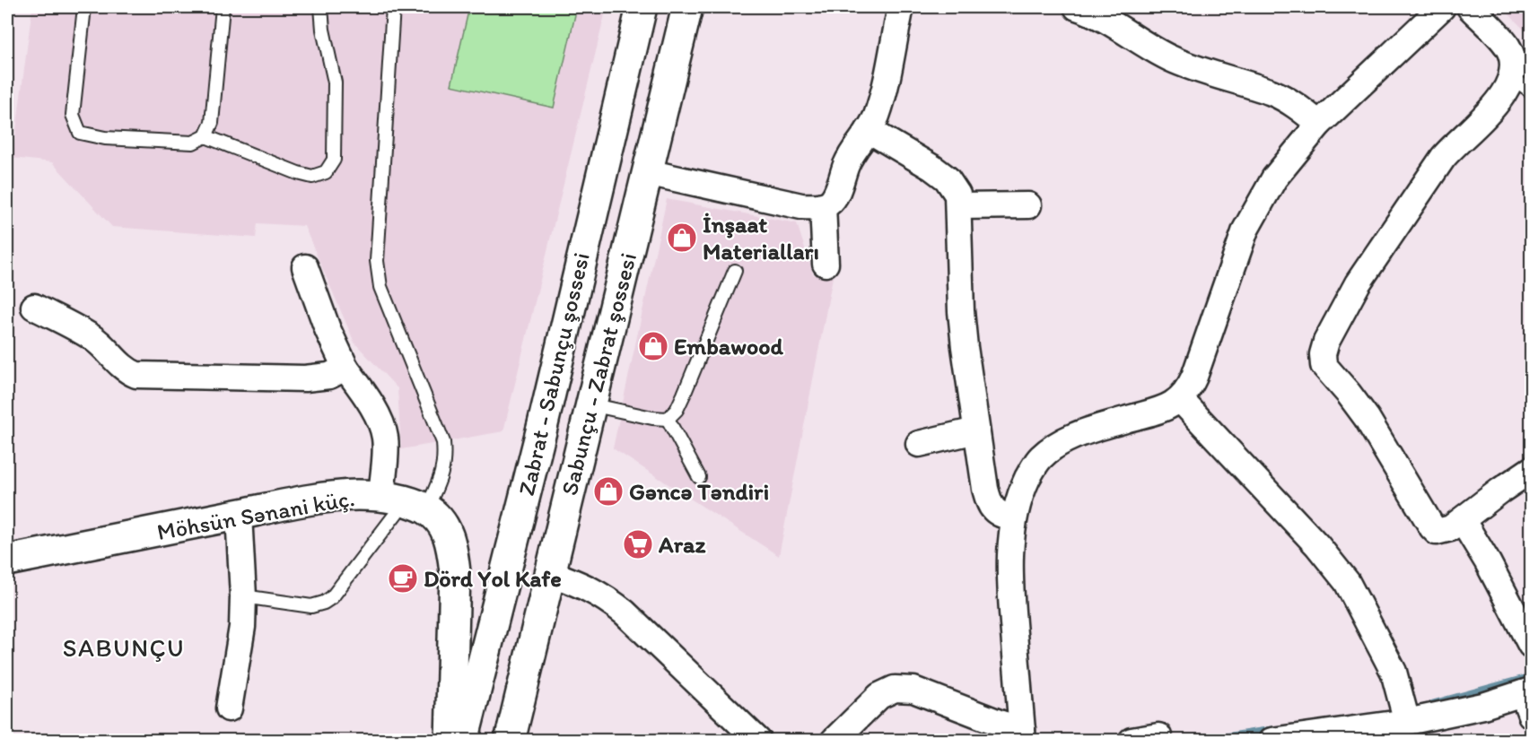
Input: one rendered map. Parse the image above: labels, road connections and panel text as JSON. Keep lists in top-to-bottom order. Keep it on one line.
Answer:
{"streets":{"main road":["Zabrat - Sabunçu şossesi","Sabunçu - Zabrat şossesi","Möhsün Sənani küç."]},"districts":["SABUNÇU"],"places":{"shop":["İnşaat Materialları","Embawood","Gəncə Təndiri"],"supermarket":["Araz"],"cafe":["Dörd Yol Kafe"]}}
